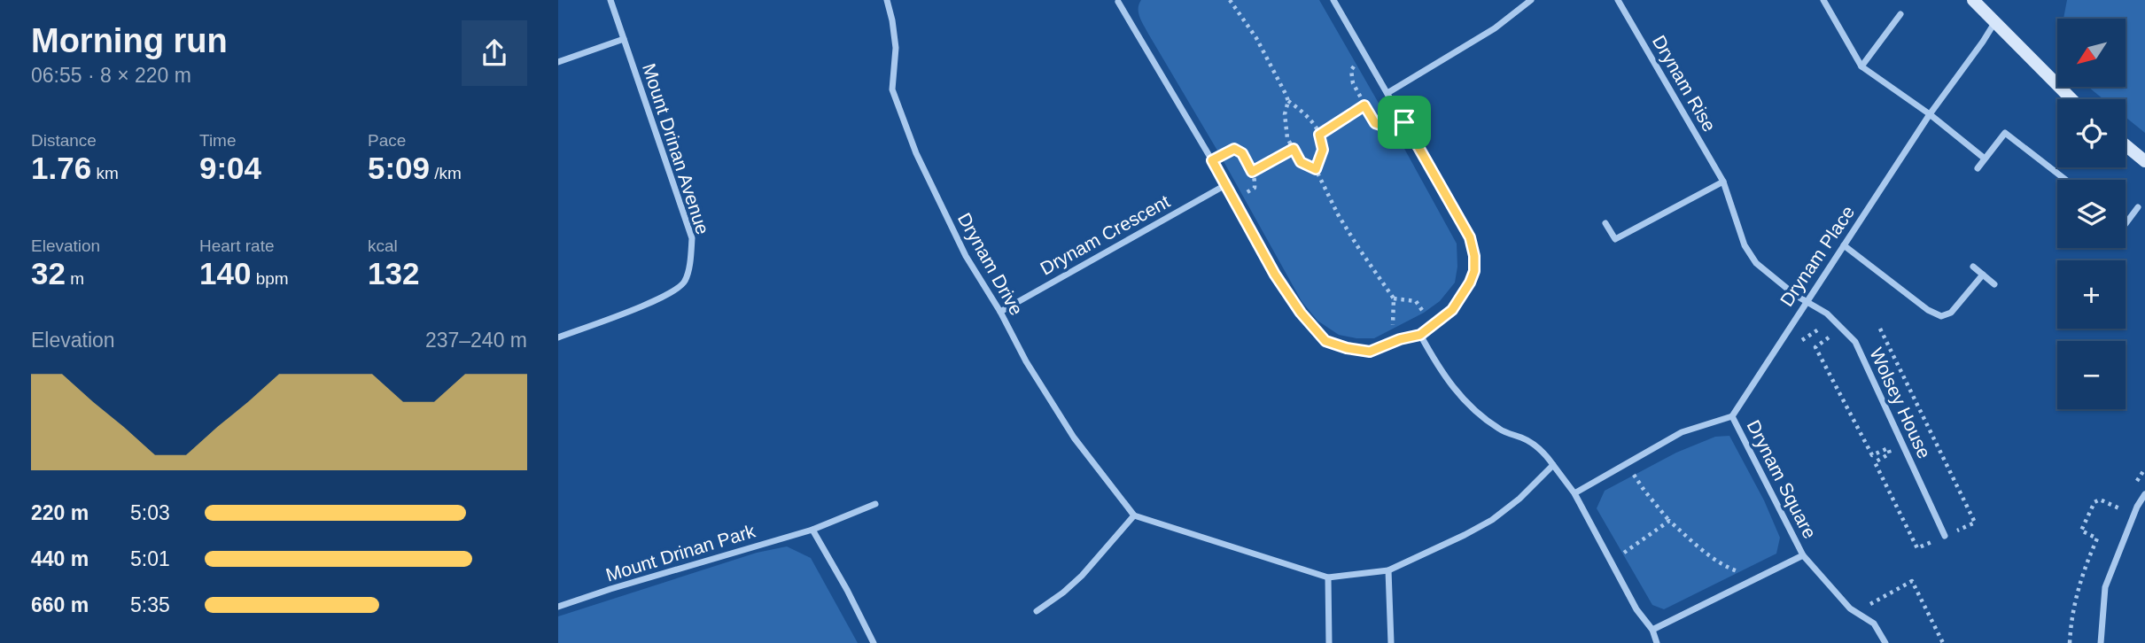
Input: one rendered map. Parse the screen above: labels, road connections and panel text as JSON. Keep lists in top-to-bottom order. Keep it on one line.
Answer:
{"streets":{"street":["Drynam Rise","Mount Drinan Avenue","Drynam Crescent","Drynam Place","Drynam Drive","Wolsey House","Drynam Square","Mount Drinan Park"]},"crossings":[["Drynam Rise","Drynam Place"],["Drynam Rise","Wolsey House"],["Drynam Crescent","Drynam Drive"],["Drynam Place","Wolsey House"],["Drynam Place","Drynam Square"]],"north":"bottom left","page":{"heading":["Morning run","06:55 · 8 × 220 m"],"map_buttons":["+","−"],"stats":[["Distance","1.76 km"],["Time","9:04"],["Pace","5:09 /km"],["Elevation","32 m"],["Heart rate","140 bpm"],["kcal","132"]],"chart":["Elevation","237–240 m"],"list":[{"name":"220 m","note":"5:03"},{"name":"440 m","note":"5:01"},{"name":"660 m","note":"5:35"}]}}
